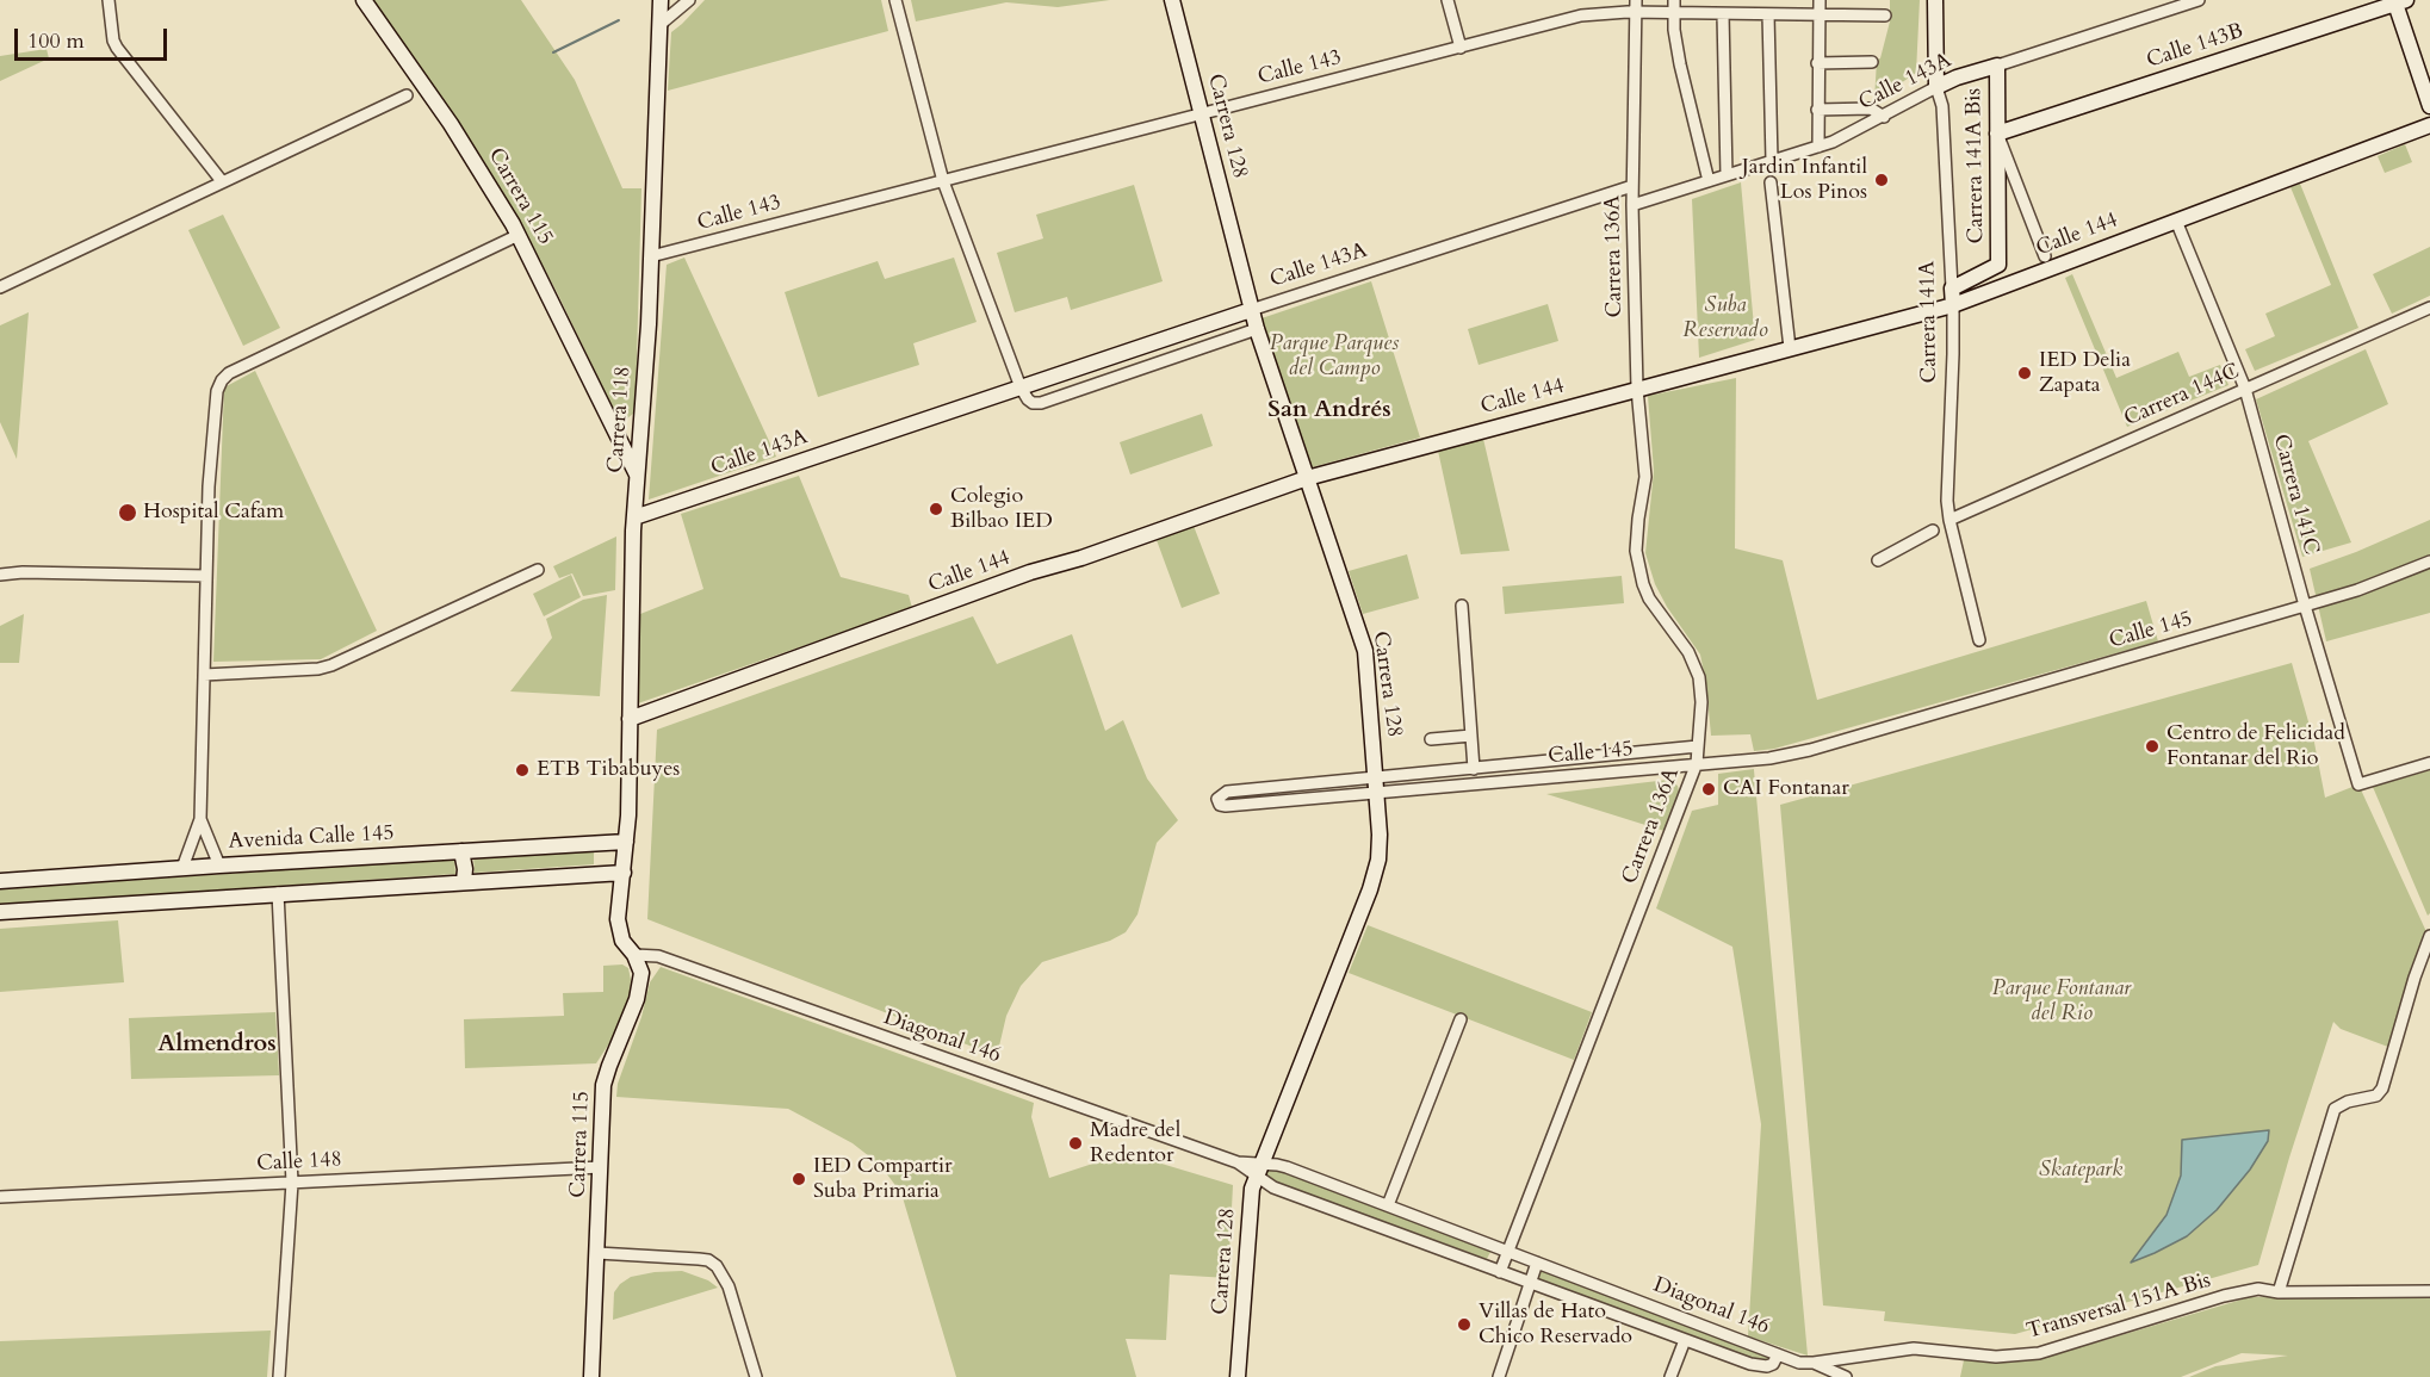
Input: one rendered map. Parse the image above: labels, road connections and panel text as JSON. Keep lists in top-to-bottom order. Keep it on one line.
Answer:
{"streets":{"street":["Calle 143B","Calle 143","Calle 143A","Carrera 128","Carrera 141A Bis","Carrera 115","Calle 144","Carrera 136A","Carrera 141A","Carrera 144C","Carrera 118","Carrera 141C","Calle 145","Avenida Calle 145","Diagonal 146","Calle 148","Transversal 151A Bis"]},"crossings":[["Calle 143B","Carrera 141A Bis"],["Calle 143","Carrera 128"],["Calle 143","Carrera 136A"],["Calle 143","Carrera 118"],["Calle 143A","Carrera 128"],["Calle 143A","Carrera 141A Bis"],["Calle 143A","Carrera 136A"],["Calle 143A","Carrera 141A"],["Calle 143A","Carrera 118"],["Carrera 128","Calle 144"],["Carrera 128","Calle 145"],["Carrera 128","Diagonal 146"],["Carrera 141A Bis","Carrera 141A"],["Carrera 115","Carrera 118"],["Carrera 115","Avenida Calle 145"],["Carrera 115","Diagonal 146"],["Carrera 115","Calle 148"],["Calle 144","Carrera 136A"],["Calle 144","Carrera 141A"],["Calle 144","Carrera 118"],["Calle 144","Carrera 141C"],["Carrera 136A","Calle 145"],["Carrera 136A","Diagonal 146"],["Carrera 141A","Carrera 144C"],["Carrera 144C","Carrera 141C"],["Carrera 118","Avenida Calle 145"],["Carrera 141C","Calle 145"],["Diagonal 146","Transversal 151A Bis"]],"districts":["San Andrés","Almendros"],"parks":["Suba Reservado","Parque Parques del Campo","Parque Fontanar del Rio","Skatepark"],"places":["Jardin Infantil Los Pinos","IED Delia Zapata","Colegio Bilbao IED","Hospital Cafam","Centro de Felicidad Fontanar del Rio","ETB Tibabuyes","CAI Fontanar","Madre del Redentor","IED Compartir Suba Primaria","Villas de Hato Chico Reservado"],"scale_bar":"100 m"}
